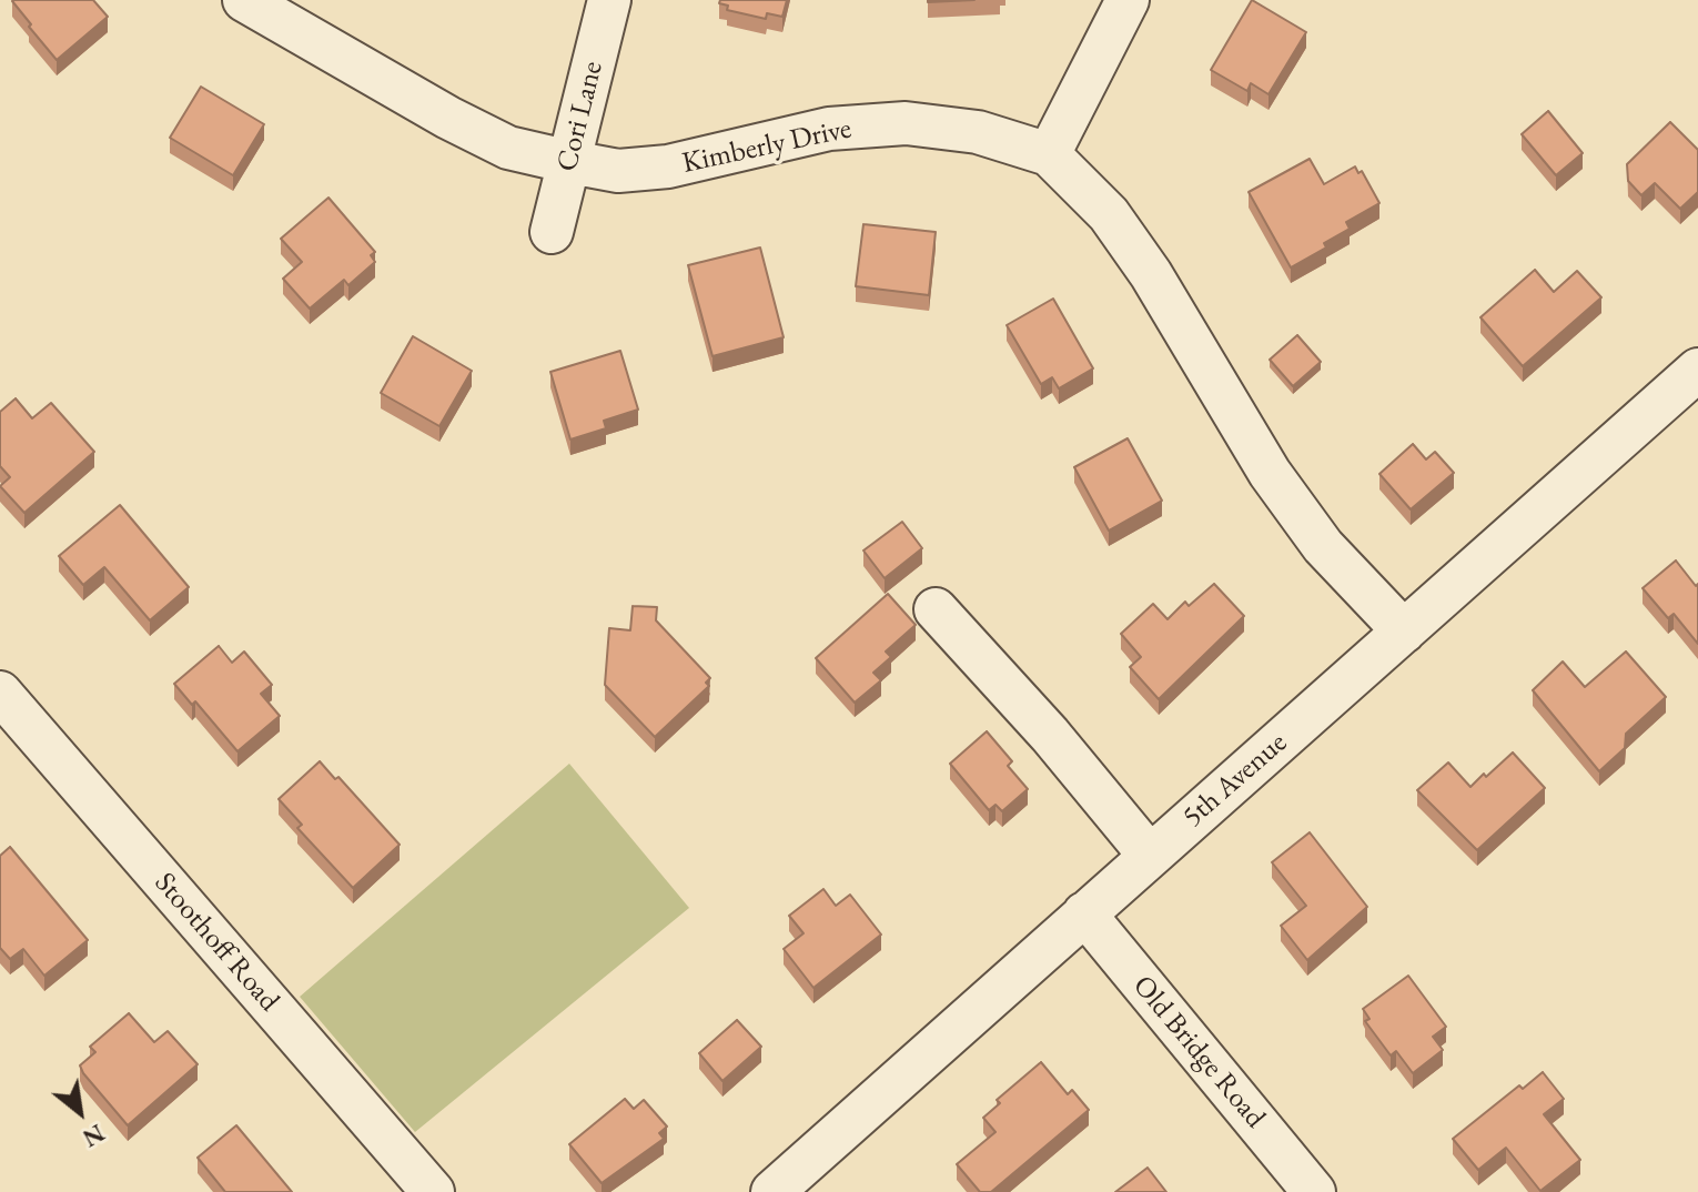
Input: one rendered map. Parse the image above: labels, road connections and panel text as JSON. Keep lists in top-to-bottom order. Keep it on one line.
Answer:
{"streets":{"street":["Cori Lane","Kimberly Drive","5th Avenue","Stoothoff Road","Old Bridge Road"]},"crossings":[["Cori Lane","Kimberly Drive"],["Kimberly Drive","5th Avenue"],["5th Avenue","Old Bridge Road"]],"north":"bottom right"}
